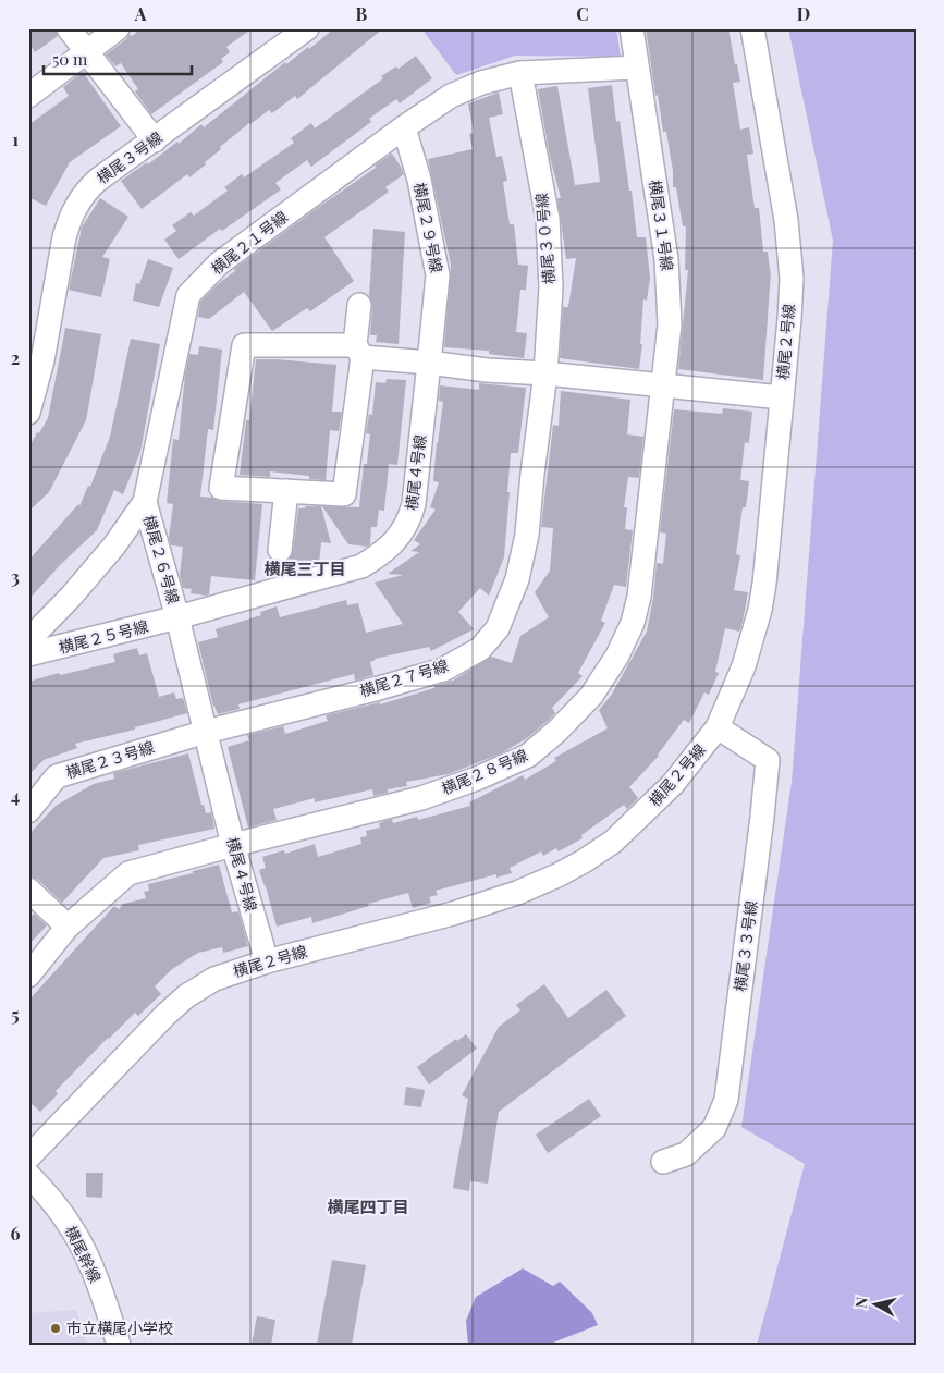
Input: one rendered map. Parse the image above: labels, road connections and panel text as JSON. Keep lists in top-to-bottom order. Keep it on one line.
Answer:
{"streets":{"street":["横尾３号線","横尾３１号線","横尾２９号線","横尾３０号線","横尾２１号線","横尾２号線","横尾４号線","横尾２６号線","横尾２５号線","横尾２７号線","横尾２３号線","横尾２８号線","横尾３３号線","横尾幹線"]},"crossings":[["横尾３１号線","横尾２１号線"],["横尾３１号線","横尾２８号線"],["横尾２９号線","横尾２１号線"],["横尾２９号線","横尾４号線"],["横尾３０号線","横尾２１号線"],["横尾３０号線","横尾２７号線"],["横尾２１号線","横尾２６号線"],["横尾２号線","横尾４号線"],["横尾２号線","横尾３３号線"],["横尾４号線","横尾２６号線"],["横尾４号線","横尾２５号線"],["横尾４号線","横尾２７号線"],["横尾４号線","横尾２３号線"],["横尾４号線","横尾２８号線"],["横尾２６号線","横尾２５号線"],["横尾２７号線","横尾２３号線"]],"districts":["横尾三丁目","横尾四丁目"],"places":["市立横尾小学校"],"scale_bar":"50 m","north":"left","grid":{"columns":["A","B","C","D"],"rows":["1","2","3","4","5","6"]}}
